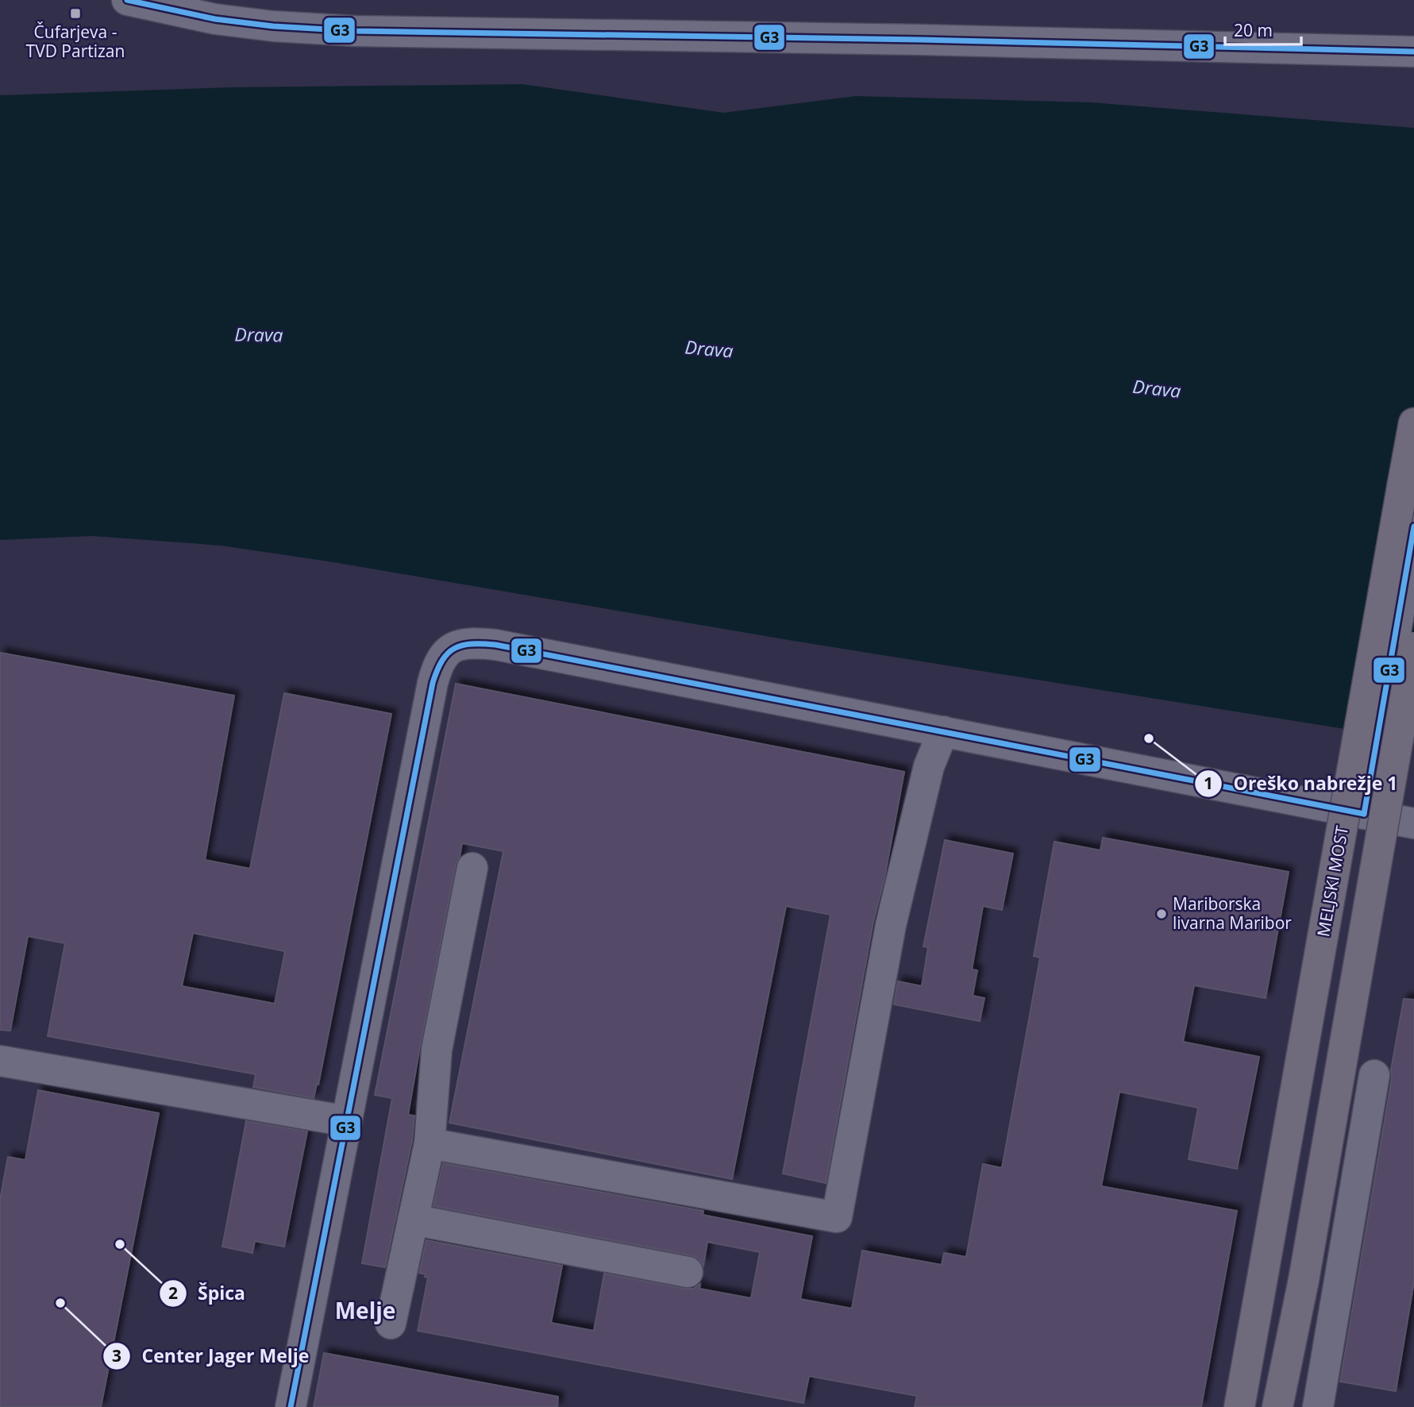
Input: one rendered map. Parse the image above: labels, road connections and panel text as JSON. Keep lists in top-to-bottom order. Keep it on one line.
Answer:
{"streets":{"highway":["MELJSKI MOST"]},"districts":["Melje"],"water":["Drava"],"places":{"transit":["Čufarjeva - TVD Partizan"],"other":["Oreško nabrežje 1","Mariborska livarna Maribor","Špica","Center Jager Melje"]},"lines":["transit line G3"],"scale_bar":"20 m"}
